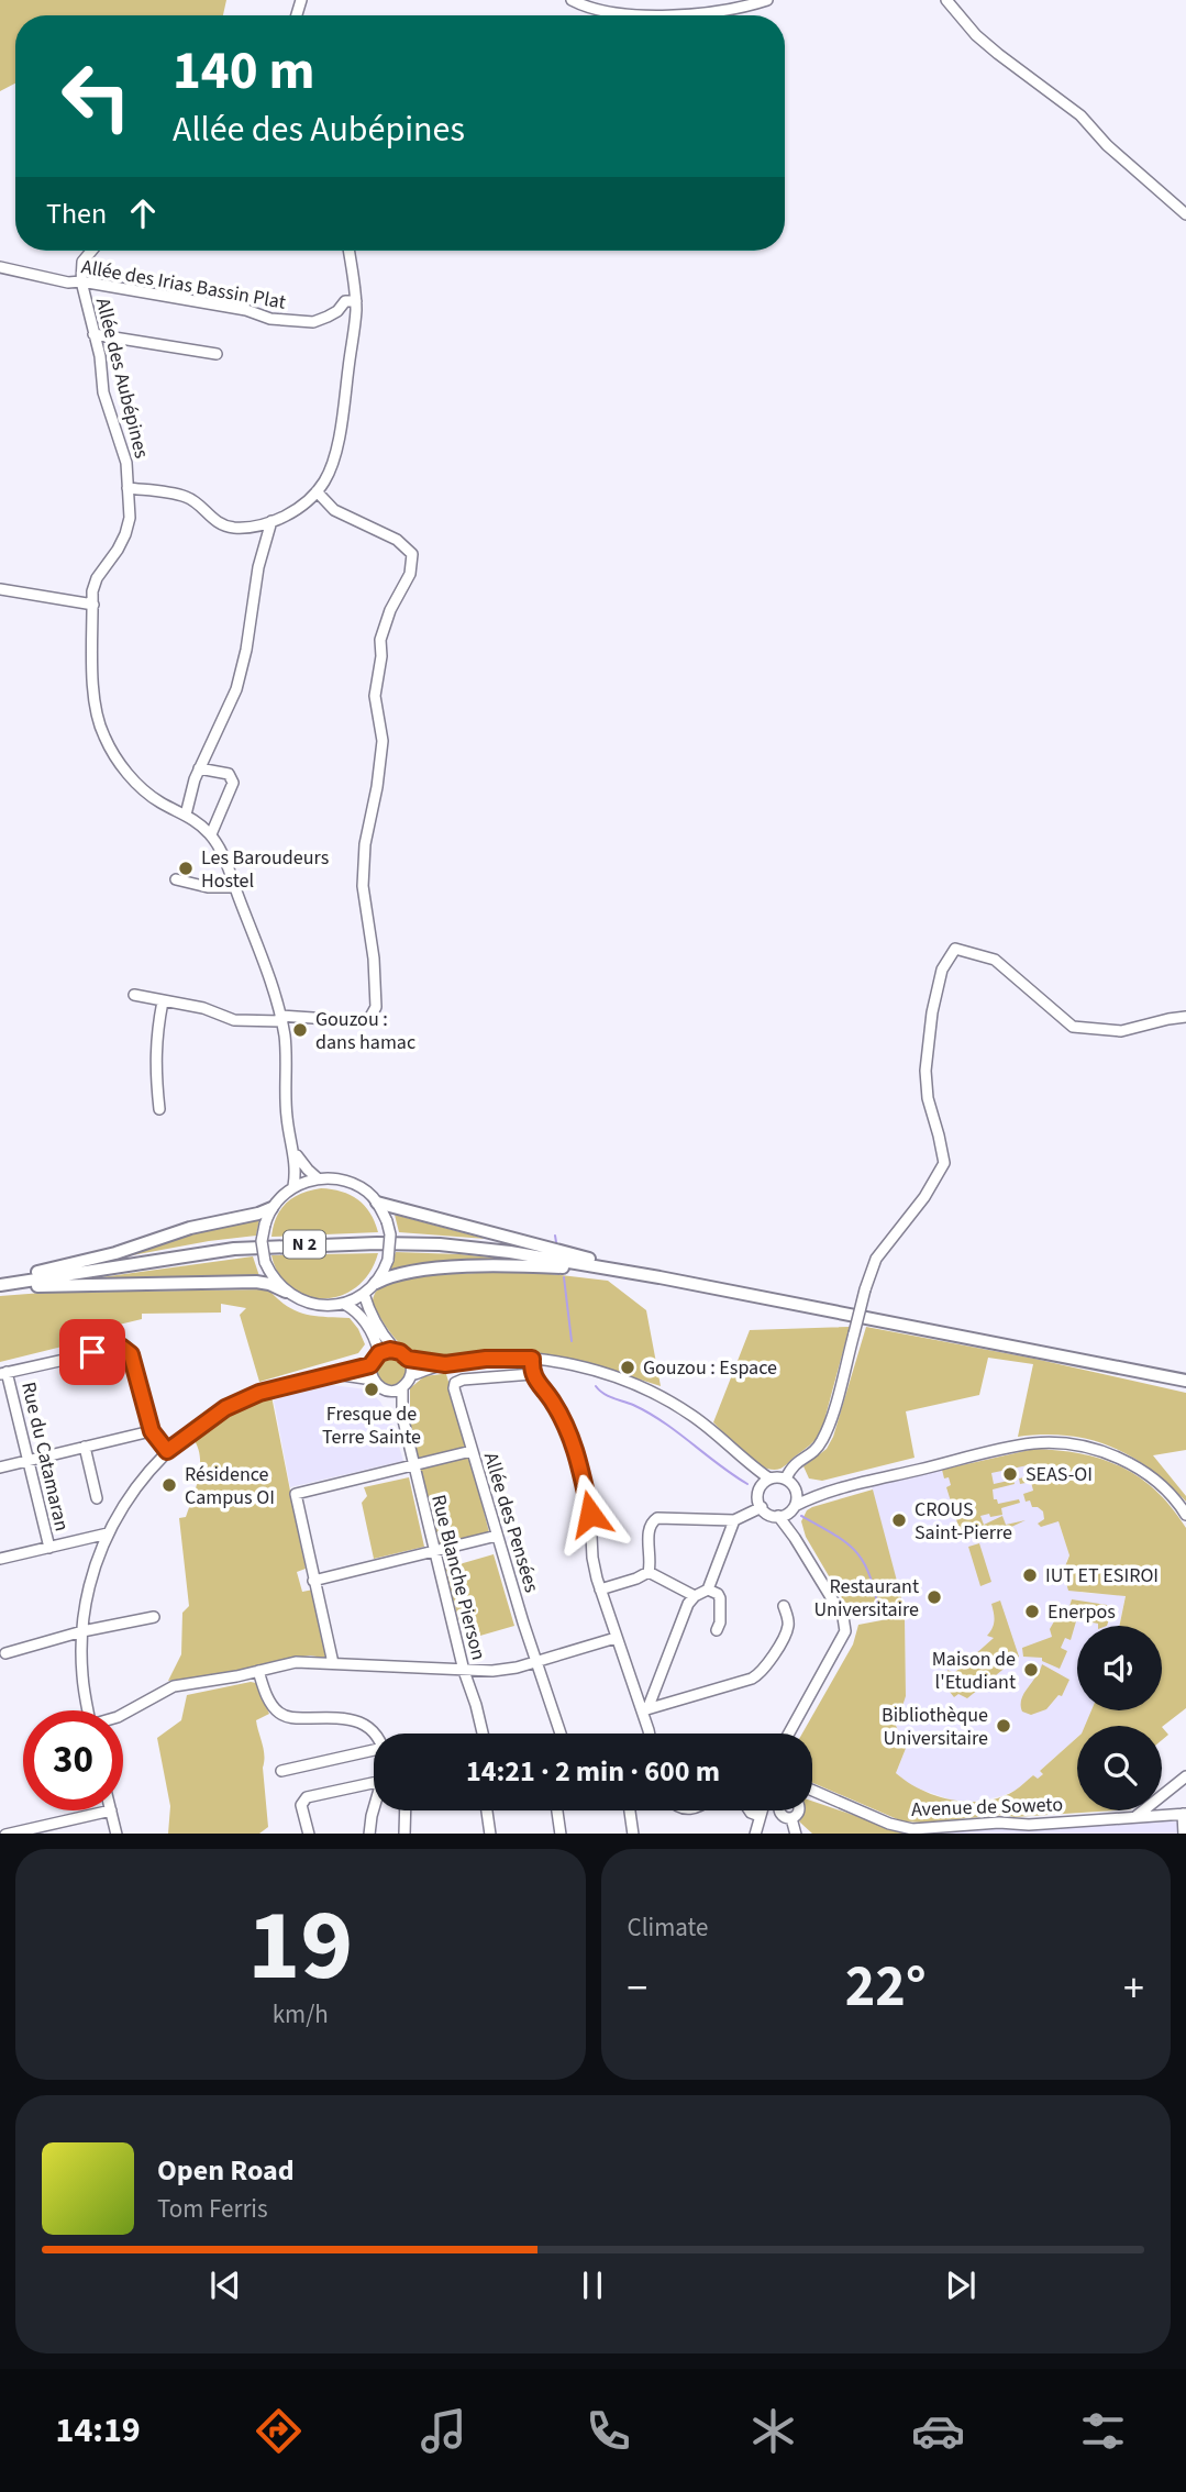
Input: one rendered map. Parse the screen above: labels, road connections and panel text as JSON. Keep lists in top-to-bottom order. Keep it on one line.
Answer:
{"streets":{"main road":["N 2"],"street":["Allée des Irias Bassin Plat","Allée des Aubépines","Rue du Catamaran","Allée des Pensées","Rue Blanche Pierson","Avenue de Soweto"]},"crossings":[["Allée des Irias Bassin Plat","Allée des Aubépines"]],"places":["Les Baroudeurs Hostel","Gouzou : dans hamac","Gouzou : Espace","Fresque de Terre Sainte","SEAS-OI","Résidence Campus OI","CROUS Saint-Pierre","IUT ET ESIROI","Restaurant Universitaire","Enerpos","Maison de l'Etudiant","Bibliothèque Universitaire"],"page":{"turn":["140 m","Allée des Aubépines"],"then":"Then","limit":"30","trip":"14:21 · 2 min · 600 m","tile":[["19","km/h"],"Climate"],"heat":["−","22°","+"],"song":["Open Road","Tom Ferris"],"tabs":"14:19"}}
